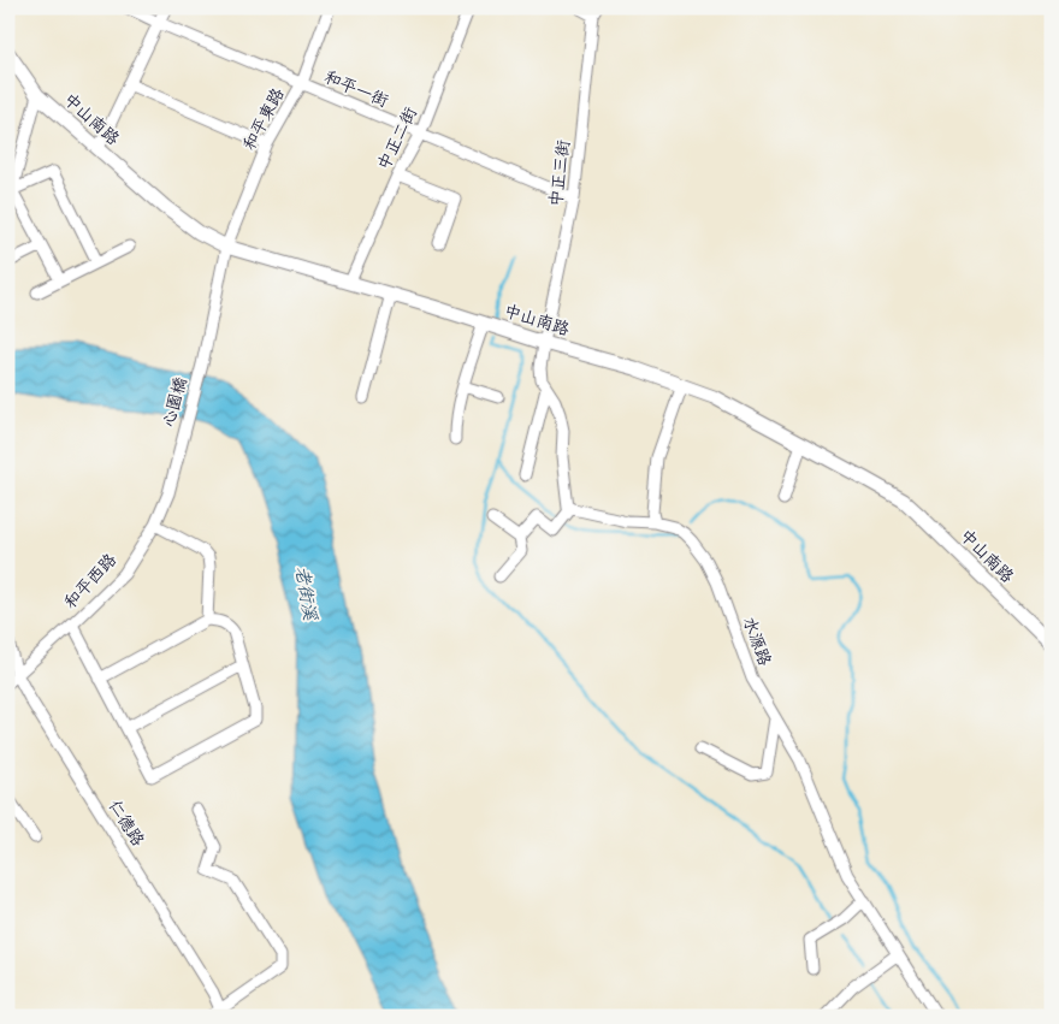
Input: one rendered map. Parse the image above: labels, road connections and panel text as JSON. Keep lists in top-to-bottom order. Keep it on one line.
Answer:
{"streets":{"main road":["中山南路"],"street":["和平一街","和平東路","中正二街","中正三街","心園橋","和平西路","水源路","仁德路"]},"crossings":[["和平一街","和平東路"],["和平一街","中正二街"],["和平一街","中正三街"],["中山南路","和平東路"],["中山南路","中正二街"],["中山南路","中正三街"],["中山南路","心園橋"],["和平東路","心園橋"],["心園橋","和平西路"],["和平西路","仁德路"]],"water":["老街溪"]}
